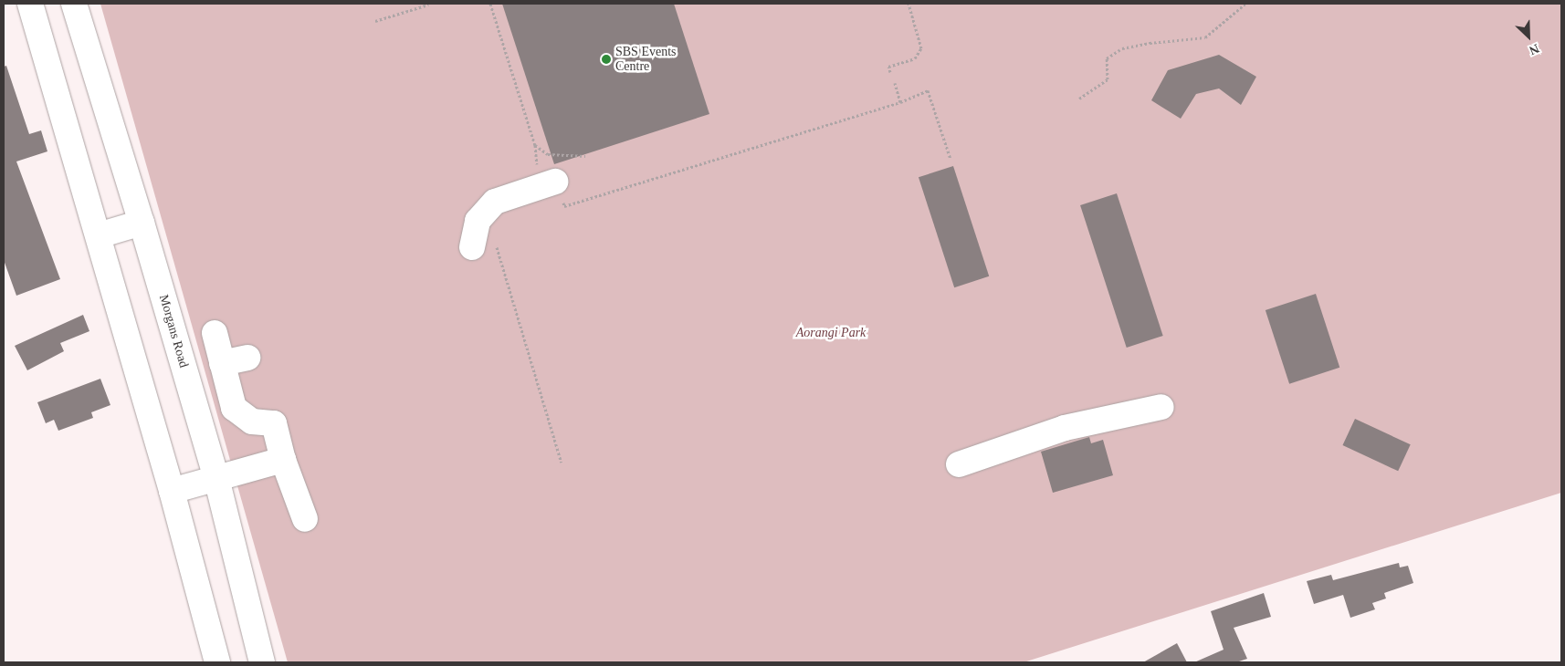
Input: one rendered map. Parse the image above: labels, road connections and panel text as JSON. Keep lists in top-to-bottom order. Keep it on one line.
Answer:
{"streets":{"street":["Morgans Road"]},"parks":["Aorangi Park"],"places":["SBS Events Centre"],"north":"bottom right"}
